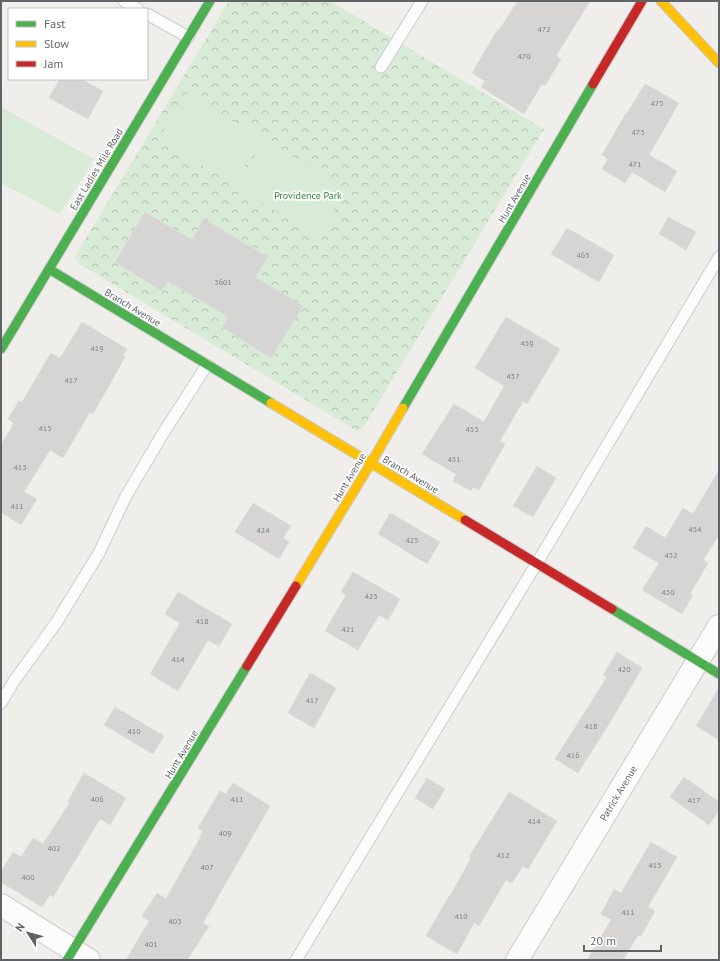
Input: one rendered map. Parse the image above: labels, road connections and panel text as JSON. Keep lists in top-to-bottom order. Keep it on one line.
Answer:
{"streets":{"street":["East Ladies Mile Road","Hunt Avenue","Branch Avenue","Patrick Avenue"]},"crossings":[["East Ladies Mile Road","Branch Avenue"],["Hunt Avenue","Branch Avenue"],["Branch Avenue","Patrick Avenue"]],"parks":["Providence Park"],"house_numbers":["472","470","475","473","471","465","3601","459","419","457","417","415","453","451","413","411","454","424","425","452","450","423","418","421","414","420","417","418","410","416","406","411","417","414","409","402","412","415","407","400","411","410","403","401"],"legend":["Fast","Slow","Jam"],"scale_bar":"20 m","north":"top left"}
